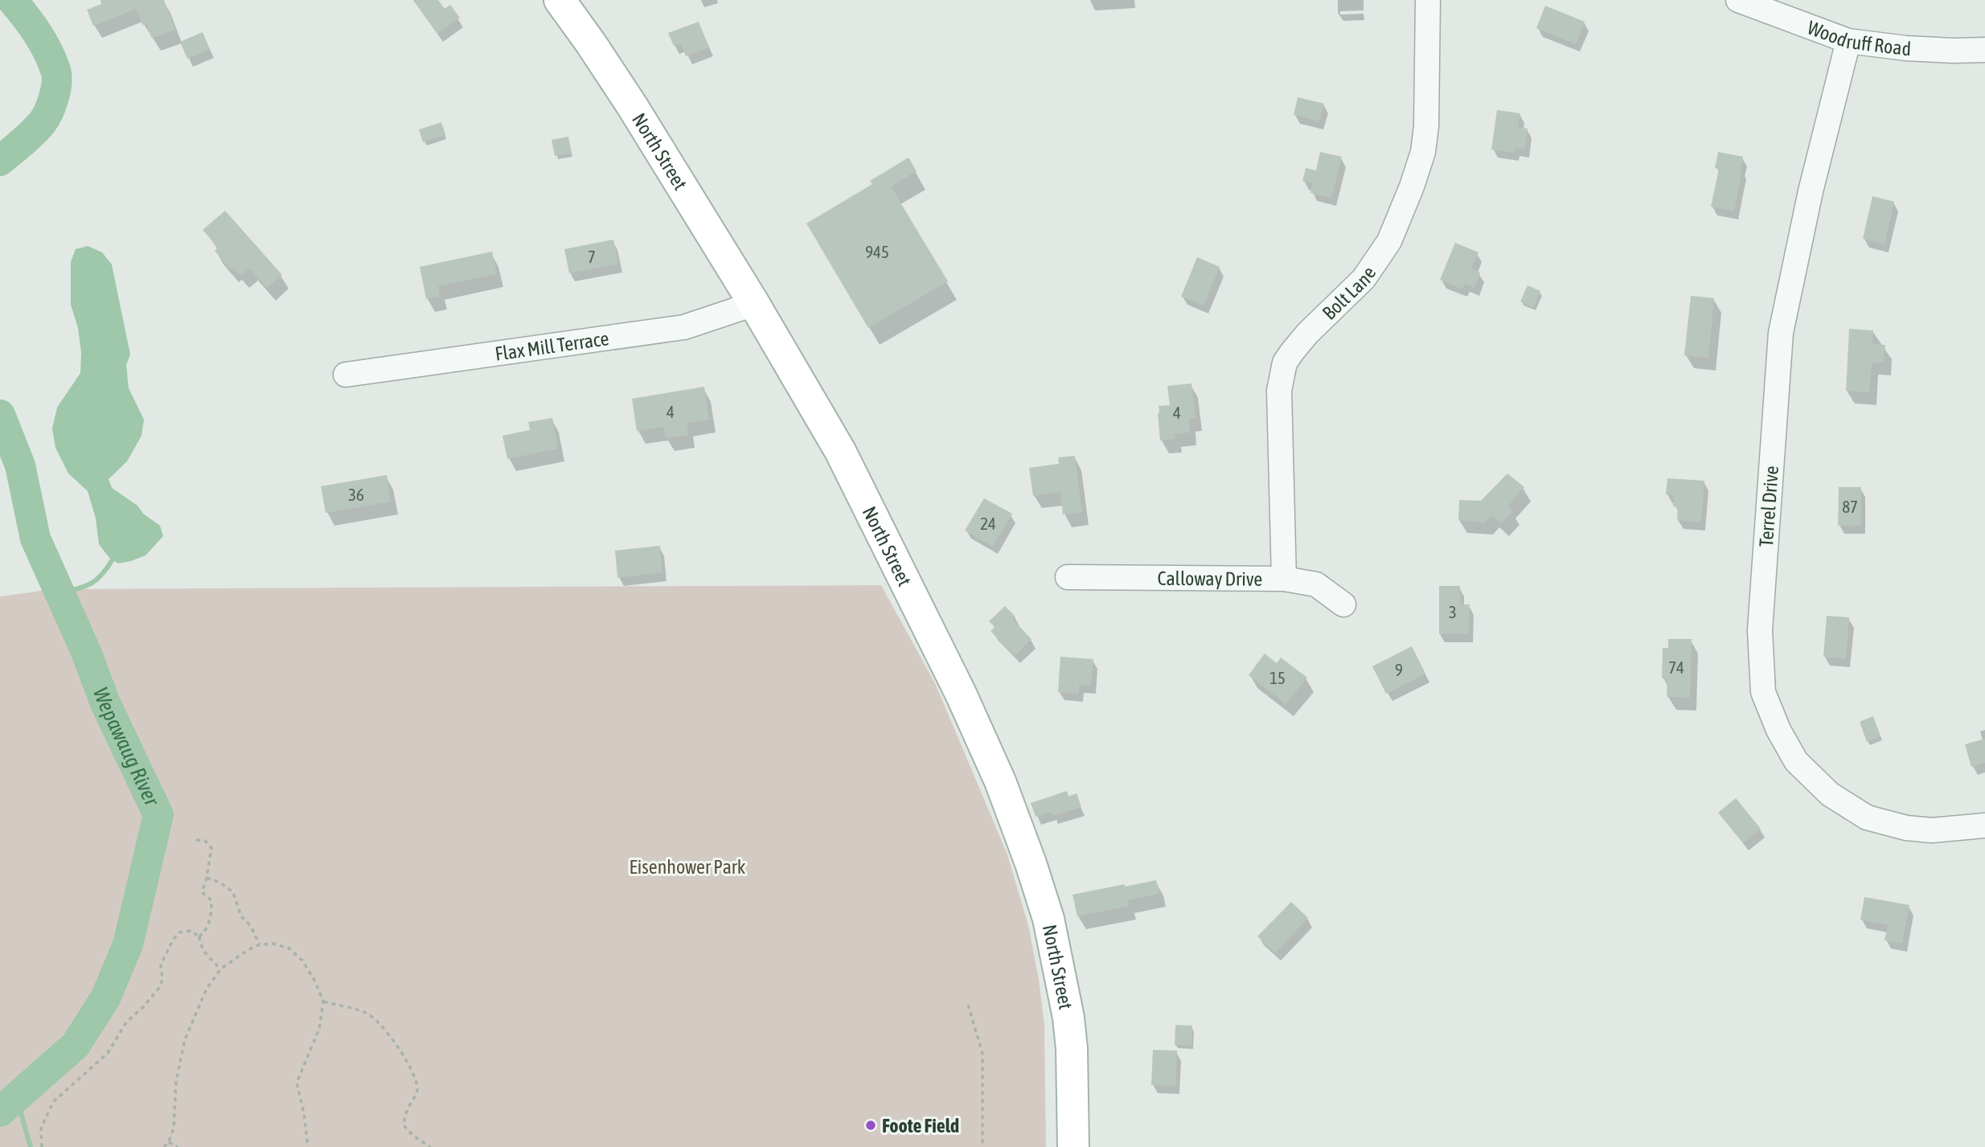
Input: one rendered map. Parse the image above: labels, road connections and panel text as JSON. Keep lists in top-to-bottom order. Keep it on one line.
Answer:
{"streets":{"main road":["North Street"],"street":["Woodruff Road","Bolt Lane","Flax Mill Terrace","Terrel Drive","Calloway Drive"]},"crossings":[["Woodruff Road","Terrel Drive"],["North Street","Flax Mill Terrace"],["Bolt Lane","Calloway Drive"]],"water":["Wepawaug River"],"parks":["Eisenhower Park"],"places":["Foote Field"],"house_numbers":["945","7","4","4","36","87","24","3","74","9","15"]}
